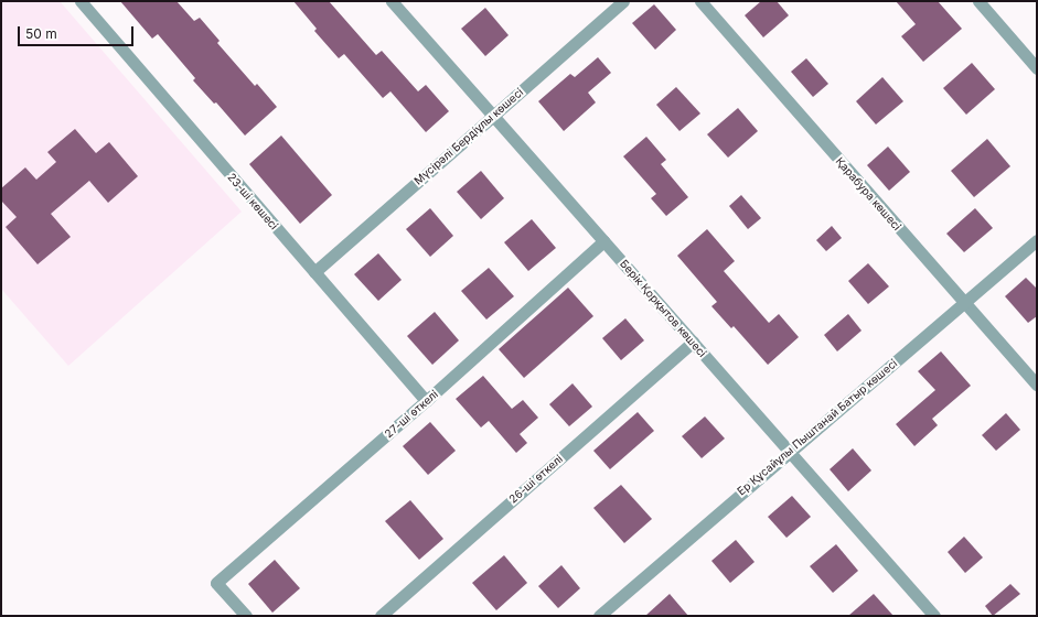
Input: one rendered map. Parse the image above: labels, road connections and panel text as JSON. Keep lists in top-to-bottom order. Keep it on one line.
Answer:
{"streets":{"street":["Мүсірәлі Бердіұлы көшесі","Қарабура көшесі","23-шi көшесi","Берік Қорқытов көшесі","27-ші өткелі","Ер Құсайұлы Пыштанай Батыр көшесі","26-ші өткелі"]},"crossings":[["Мүсірәлі Бердіұлы көшесі","23-шi көшесi"],["Мүсірәлі Бердіұлы көшесі","Берік Қорқытов көшесі"],["Қарабура көшесі","Ер Құсайұлы Пыштанай Батыр көшесі"],["23-шi көшесi","27-ші өткелі"],["Берік Қорқытов көшесі","27-ші өткелі"],["Берік Қорқытов көшесі","Ер Құсайұлы Пыштанай Батыр көшесі"],["Берік Қорқытов көшесі","26-ші өткелі"]],"scale_bar":"50 m"}
